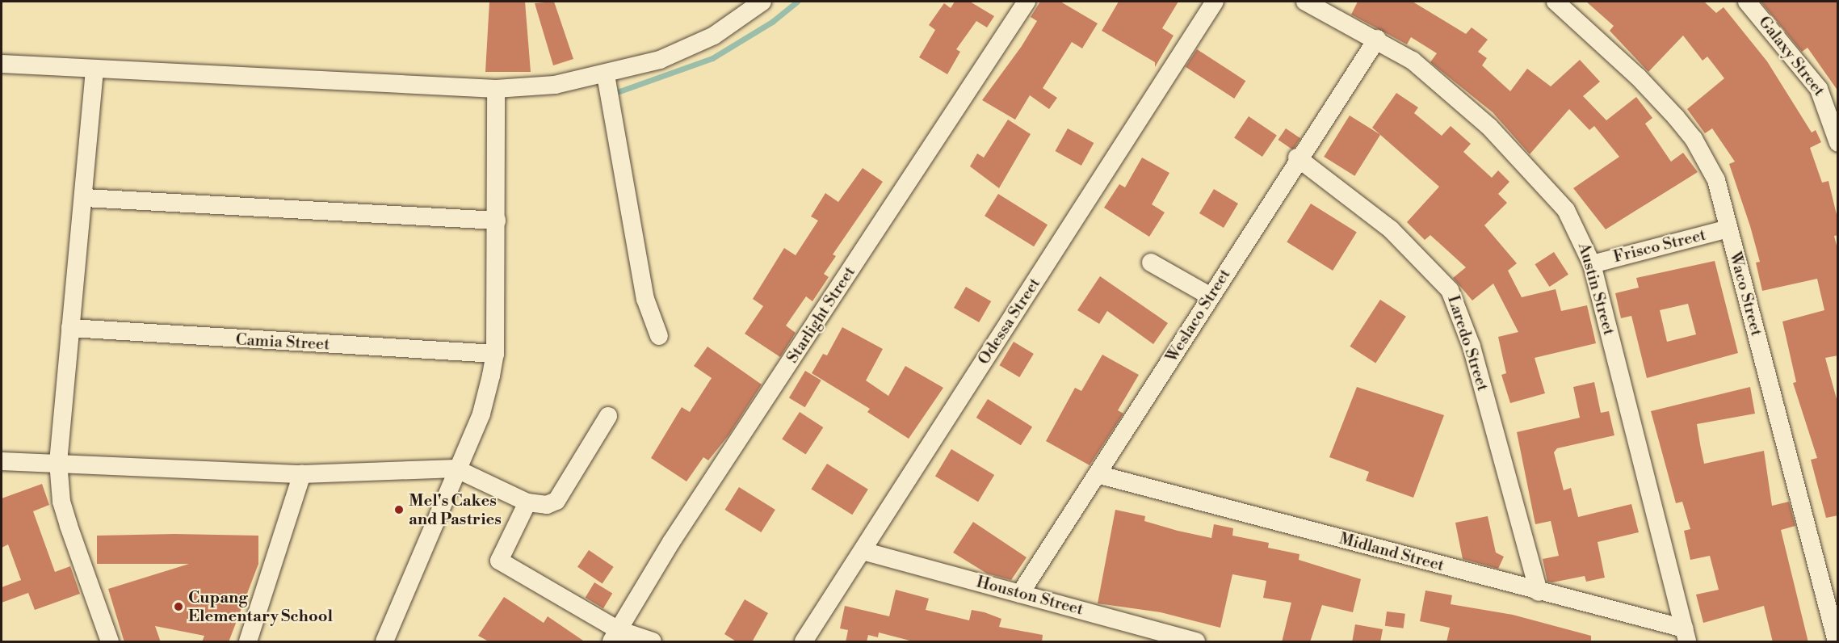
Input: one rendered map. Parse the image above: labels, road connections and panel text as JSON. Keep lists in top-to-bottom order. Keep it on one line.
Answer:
{"streets":{"street":["Galaxy Street","Frisco Street","Austin Street","Waco Street","Starlight Street","Weslaco Street","Odessa Street","Camia Street","Laredo Street","Midland Street","Houston Street"]},"crossings":[["Frisco Street","Austin Street"],["Frisco Street","Waco Street"],["Austin Street","Weslaco Street"],["Austin Street","Midland Street"],["Weslaco Street","Laredo Street"],["Weslaco Street","Midland Street"],["Weslaco Street","Houston Street"],["Odessa Street","Houston Street"],["Laredo Street","Midland Street"]],"places":["Mel's Cakes and Pastries","Cupang Elementary School"]}
